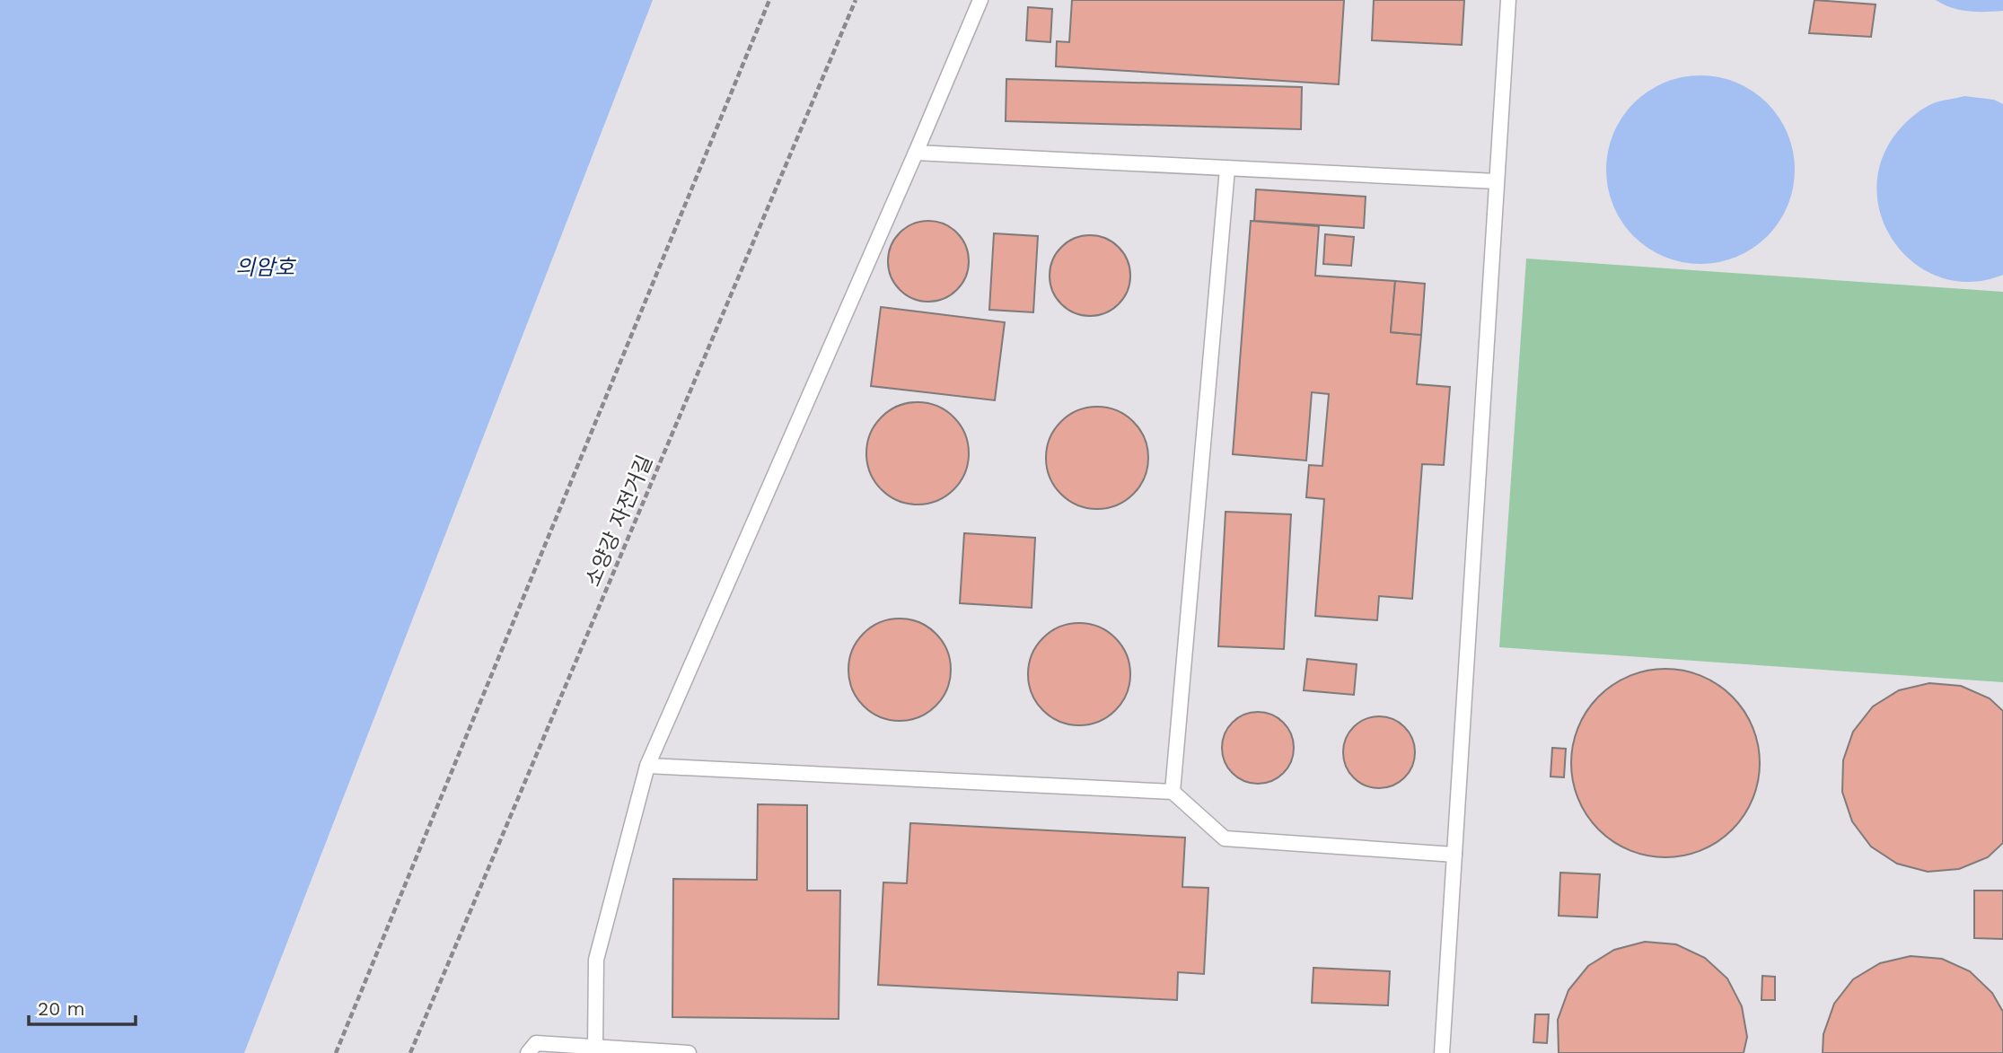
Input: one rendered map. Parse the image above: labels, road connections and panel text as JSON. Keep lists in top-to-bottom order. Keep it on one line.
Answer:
{"streets":{"path":["소양강 자전거길"]},"water":["의암호"],"scale_bar":"20 m"}
